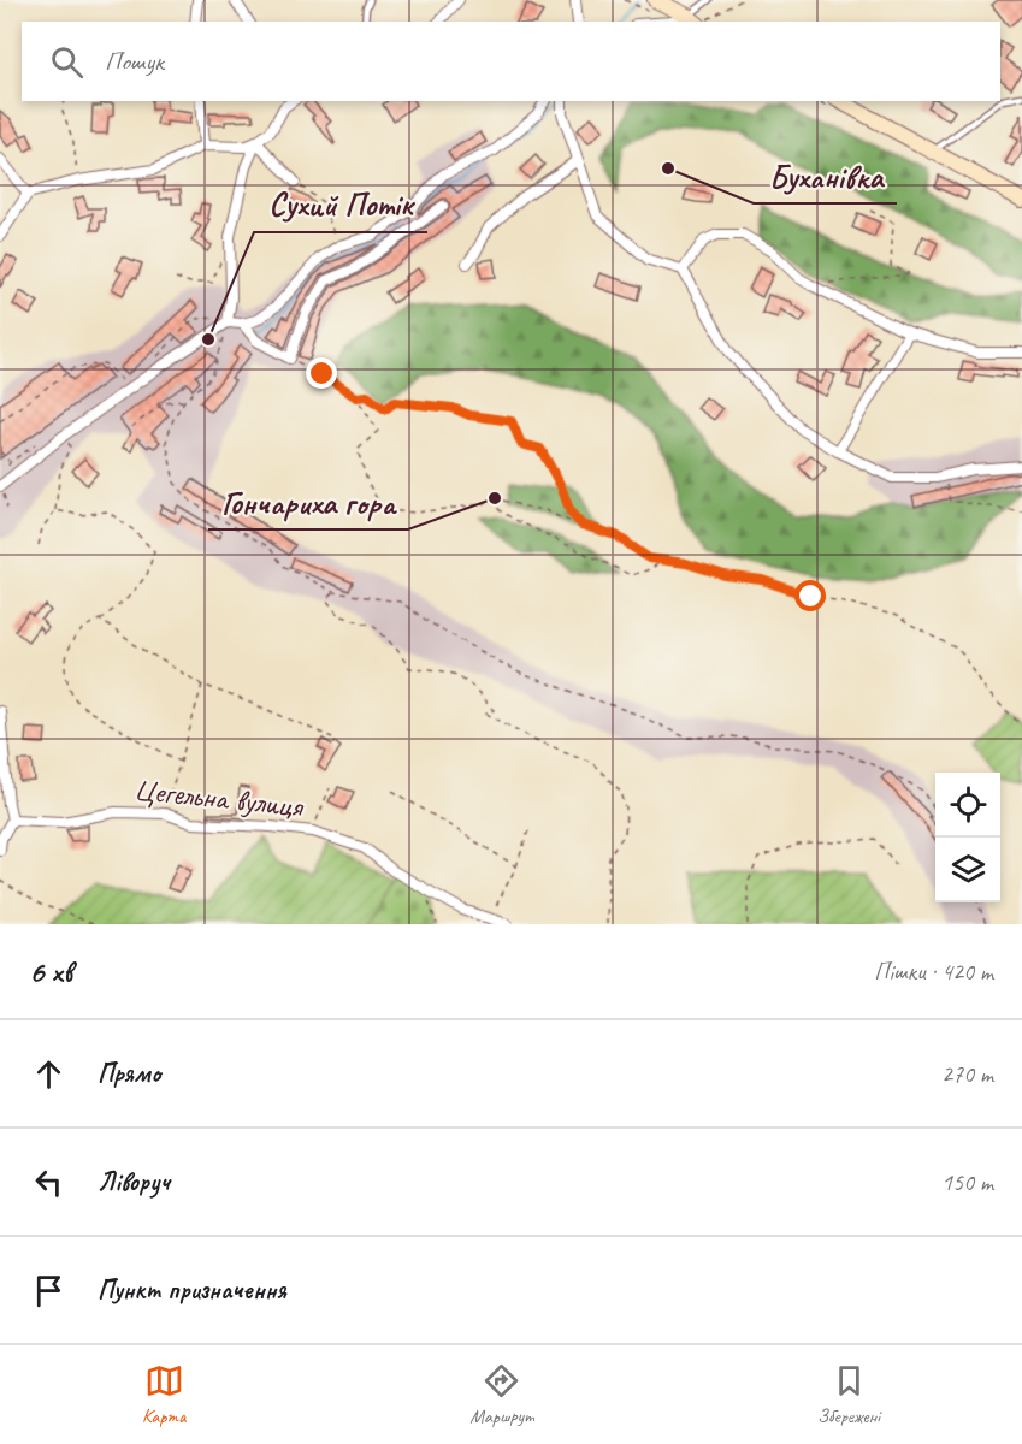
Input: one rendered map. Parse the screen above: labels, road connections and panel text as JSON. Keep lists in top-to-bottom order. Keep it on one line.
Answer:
{"streets":{"street":["Цегельна вулиця"]},"places":["Буханівка","Сухий Потік","Гончариха гора"],"page":{"search":"Пошук","heading":["6 хв","Пішки · 420 m"],"list":[["Прямо","270 m"],["Ліворуч","150 m"],"Пункт призначення"],"nav":["Карта","Маршрут","Збережені"]}}
